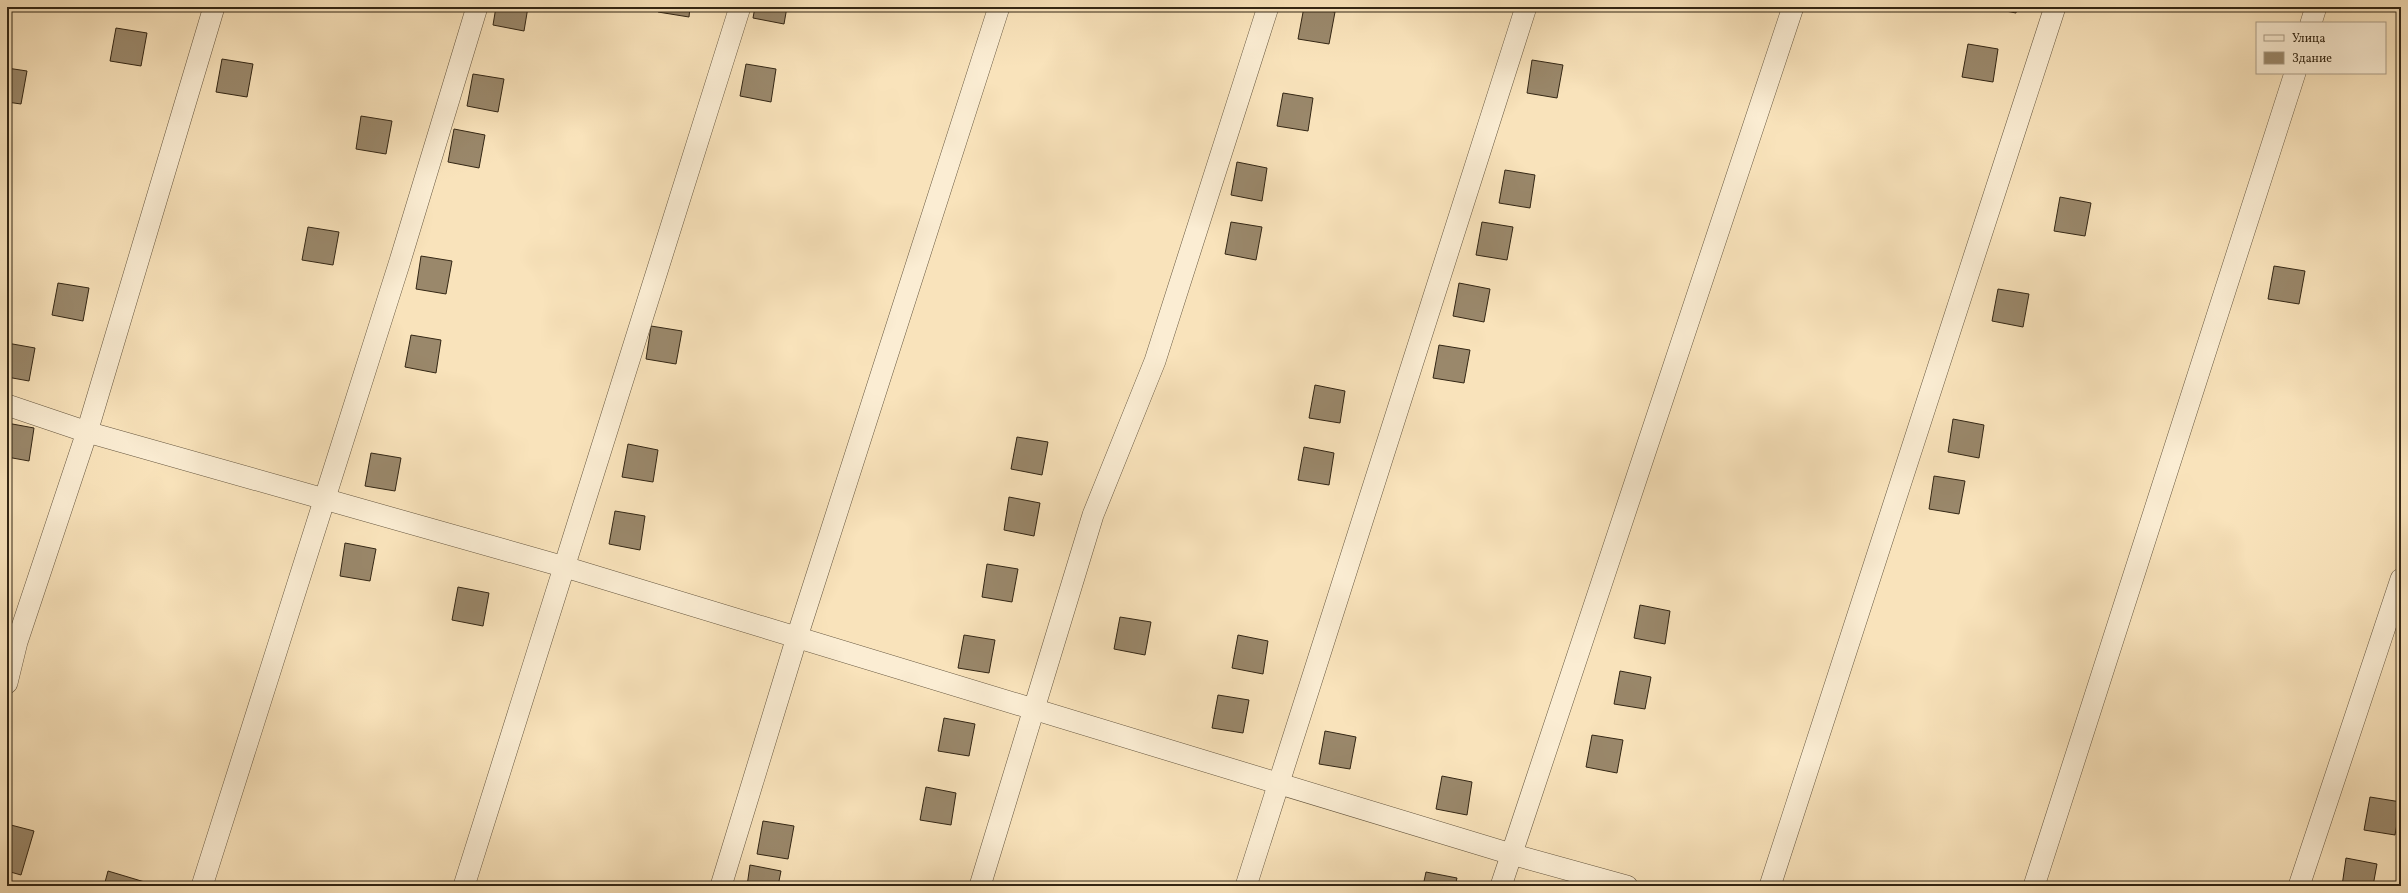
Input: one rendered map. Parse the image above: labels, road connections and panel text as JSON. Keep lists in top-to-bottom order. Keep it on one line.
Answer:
{"legend":["Улица","Здание"]}
